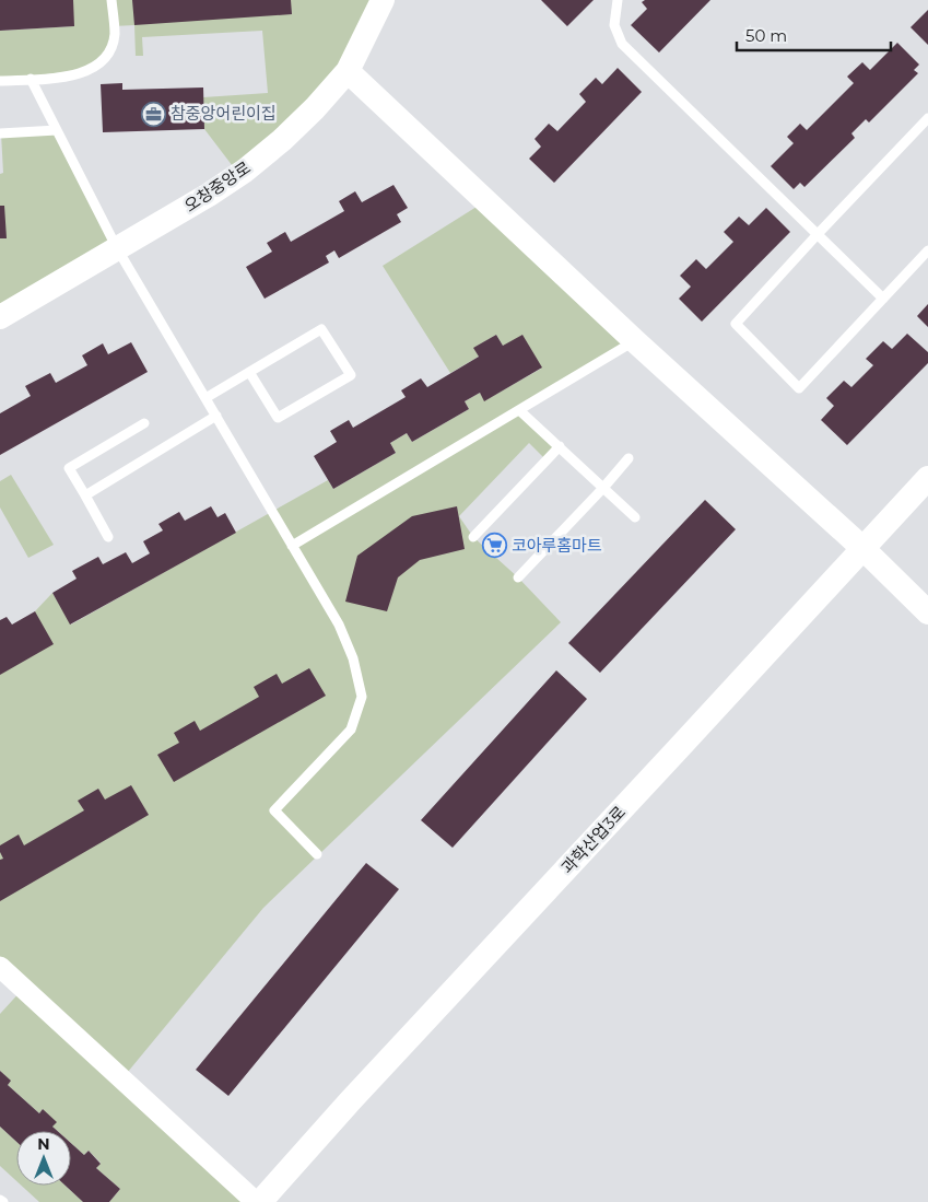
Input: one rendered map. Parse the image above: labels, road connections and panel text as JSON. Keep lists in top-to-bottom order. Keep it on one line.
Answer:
{"streets":{"street":["오창중앙로","과학산업3로"]},"places":{"office":["참중앙어린이집"],"supermarket":["코아루홈마트"]},"scale_bar":"50 m","north":"top"}
